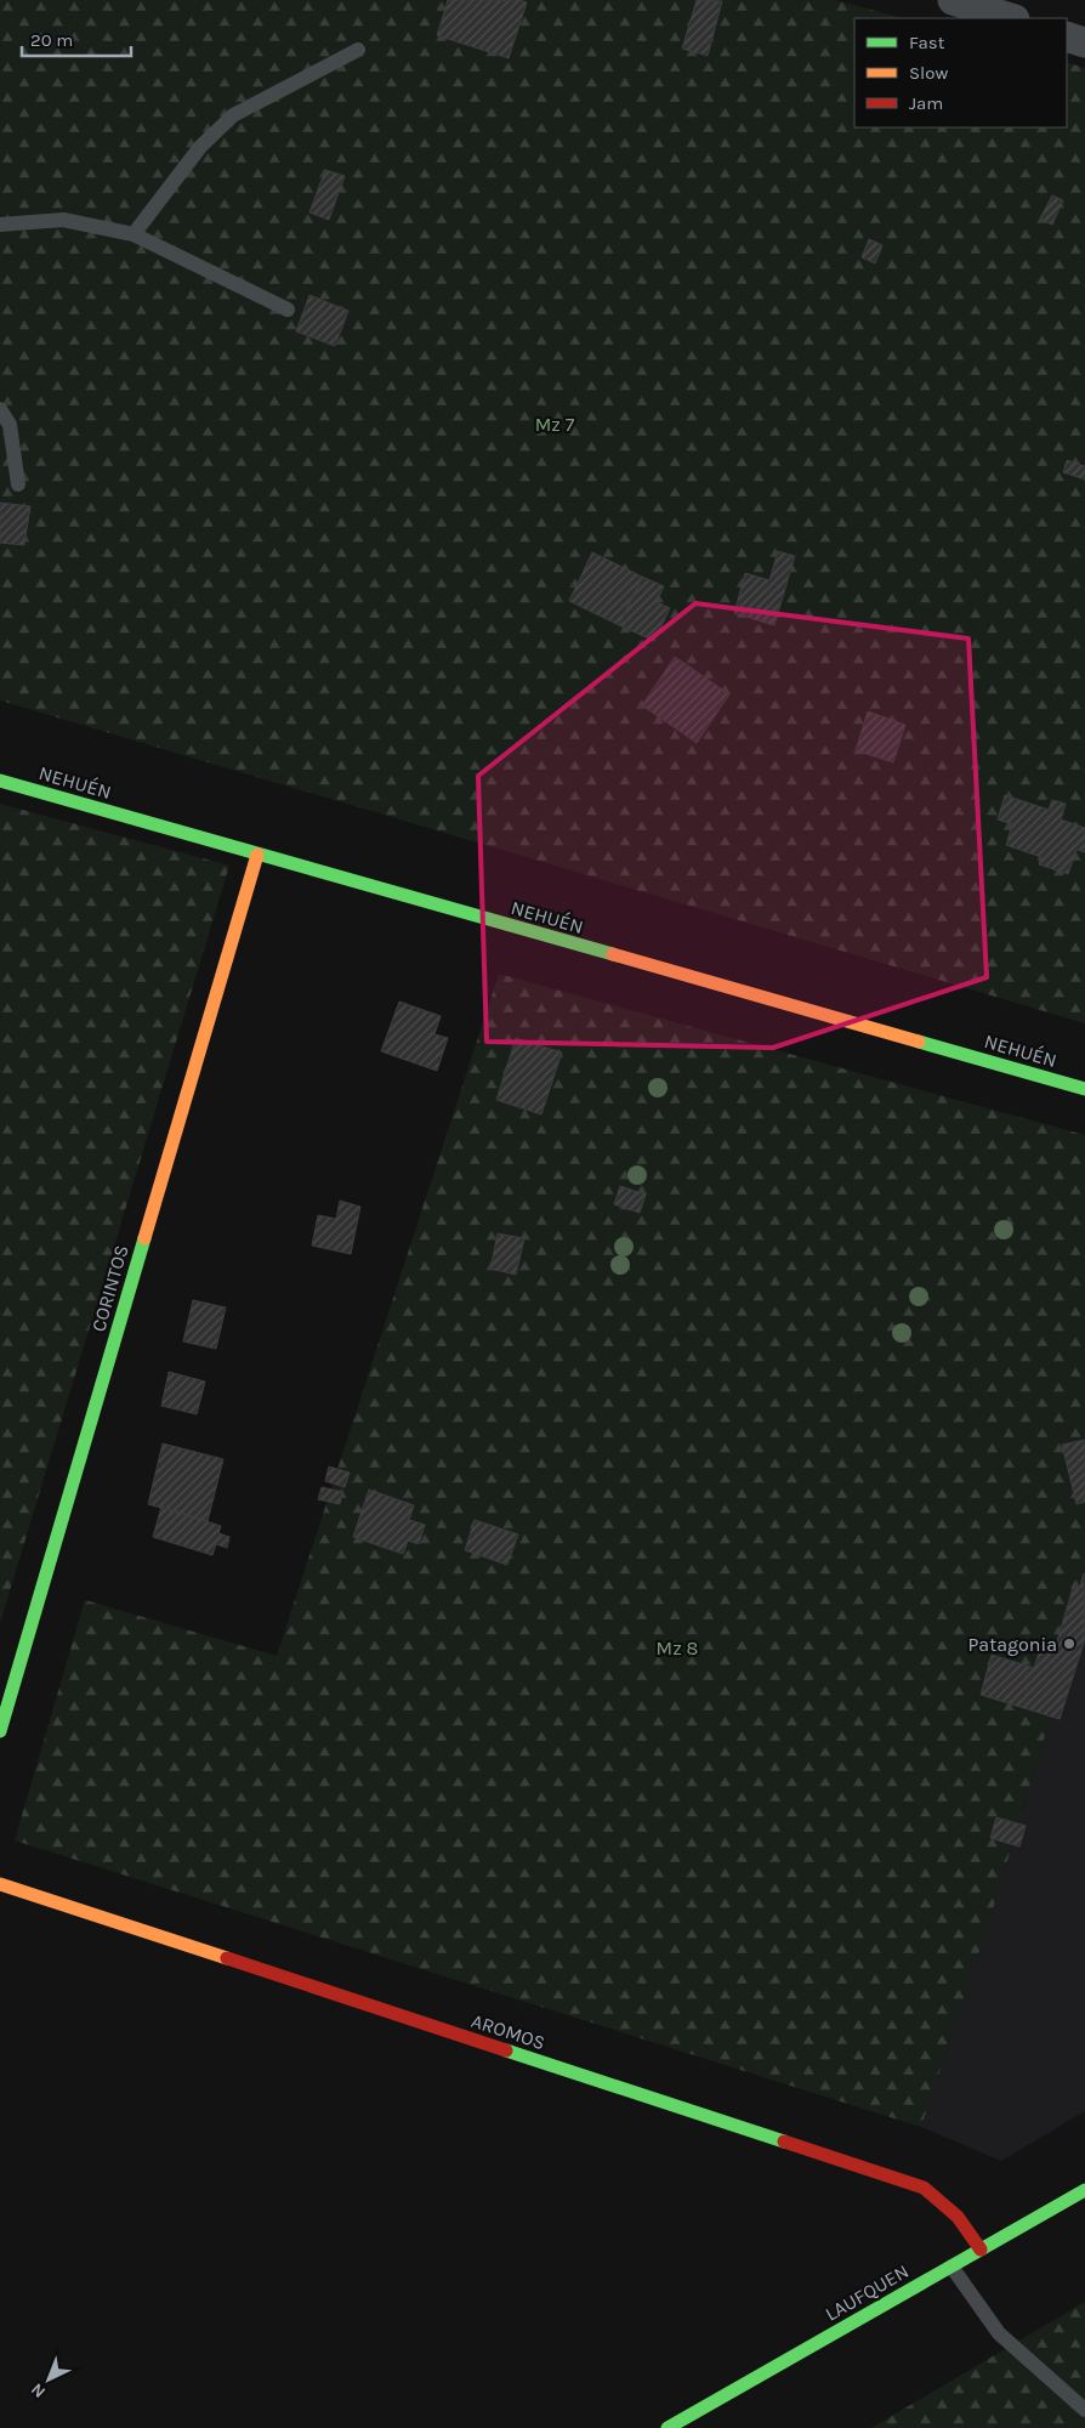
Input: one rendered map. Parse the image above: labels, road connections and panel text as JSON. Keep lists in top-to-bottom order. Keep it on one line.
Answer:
{"streets":{"street":["NEHUÉN","CORINTOS","AROMOS","LAUFQUEN"]},"crossings":[["NEHUÉN","CORINTOS"],["AROMOS","LAUFQUEN"]],"parks":["Mz 7","Mz 8"],"places":["Patagonia"],"legend":["Fast","Slow","Jam"],"scale_bar":"20 m","north":"bottom left"}
